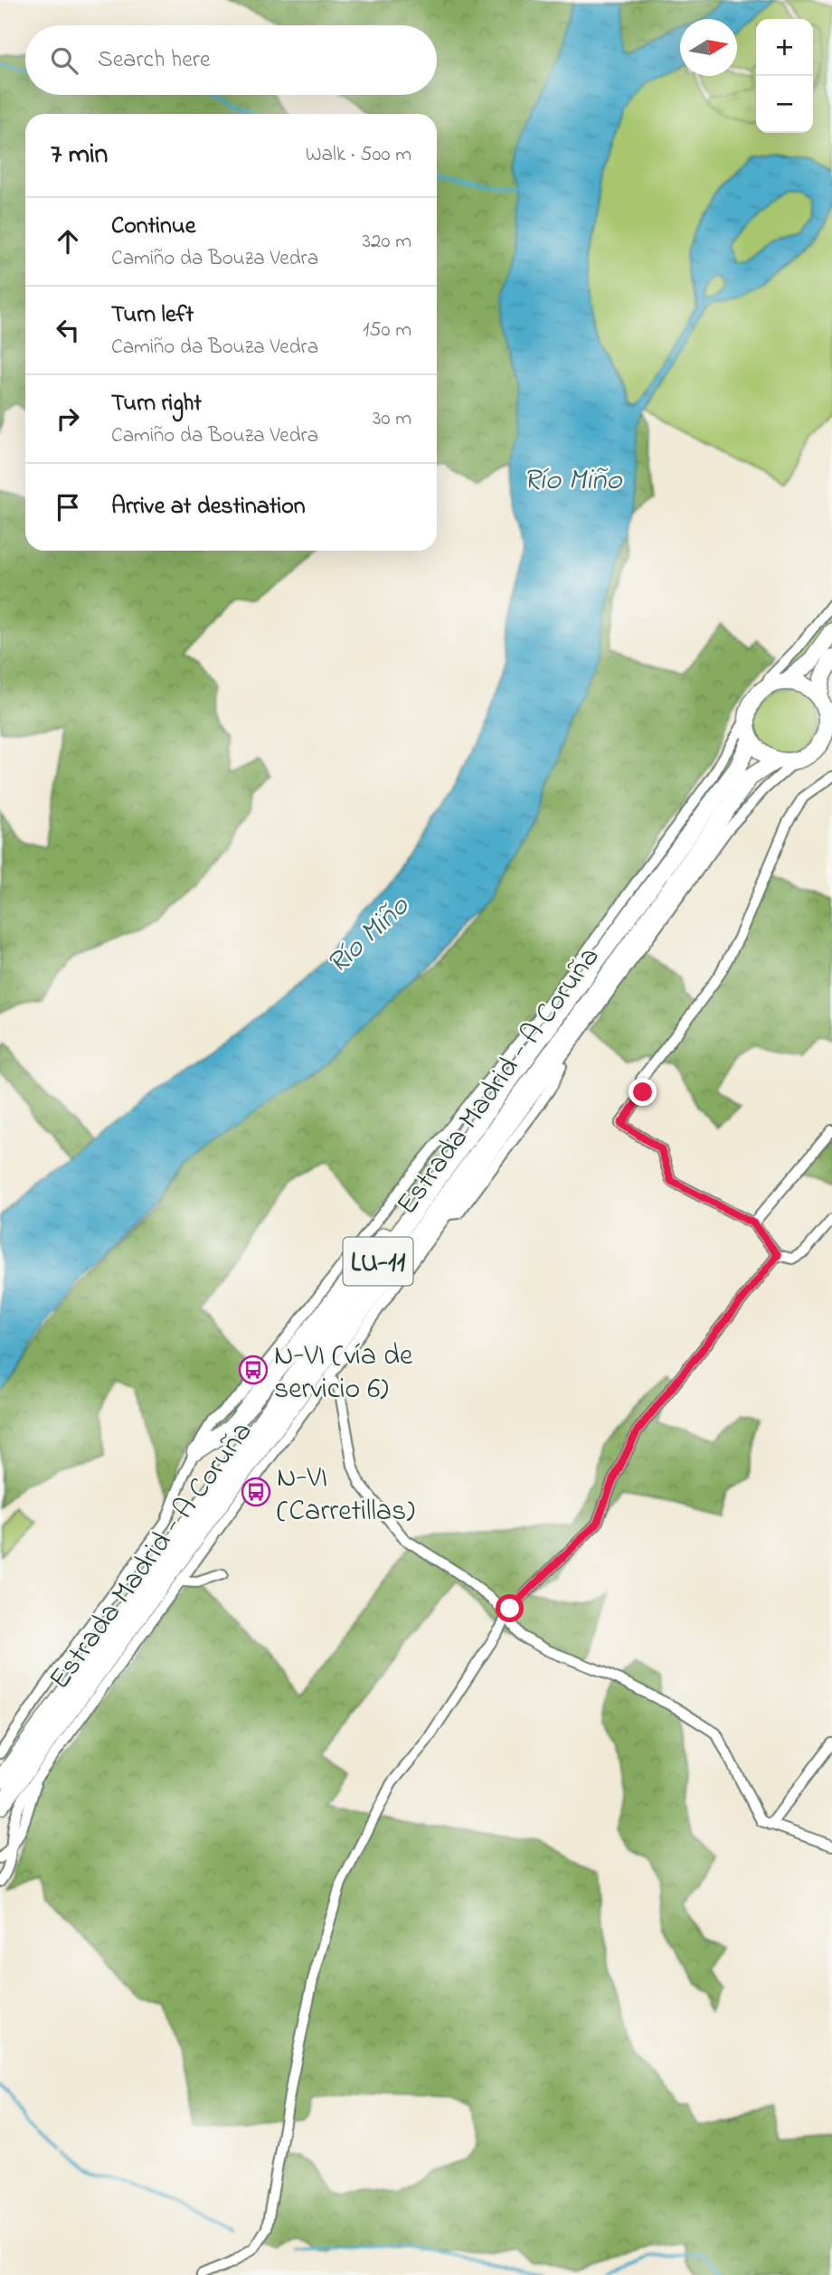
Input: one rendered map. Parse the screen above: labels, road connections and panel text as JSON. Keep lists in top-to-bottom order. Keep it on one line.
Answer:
{"streets":{"highway":["Estrada Madrid - A Coruña","LU-11"]},"water":["Río Miño"],"places":{"bus stop":["N-VI (vía de servicio 6)","N-VI (Carretillas)"]},"north":"right","page":{"map_buttons":["+","−"],"search":"Search here","heading":["7 min","Walk · 500 m"],"list":[["Continue","Camiño da Bouza Vedra","320 m"],["Turn left","Camiño da Bouza Vedra","150 m"],["Turn right","Camiño da Bouza Vedra","30 m"],"Arrive at destination"]}}
